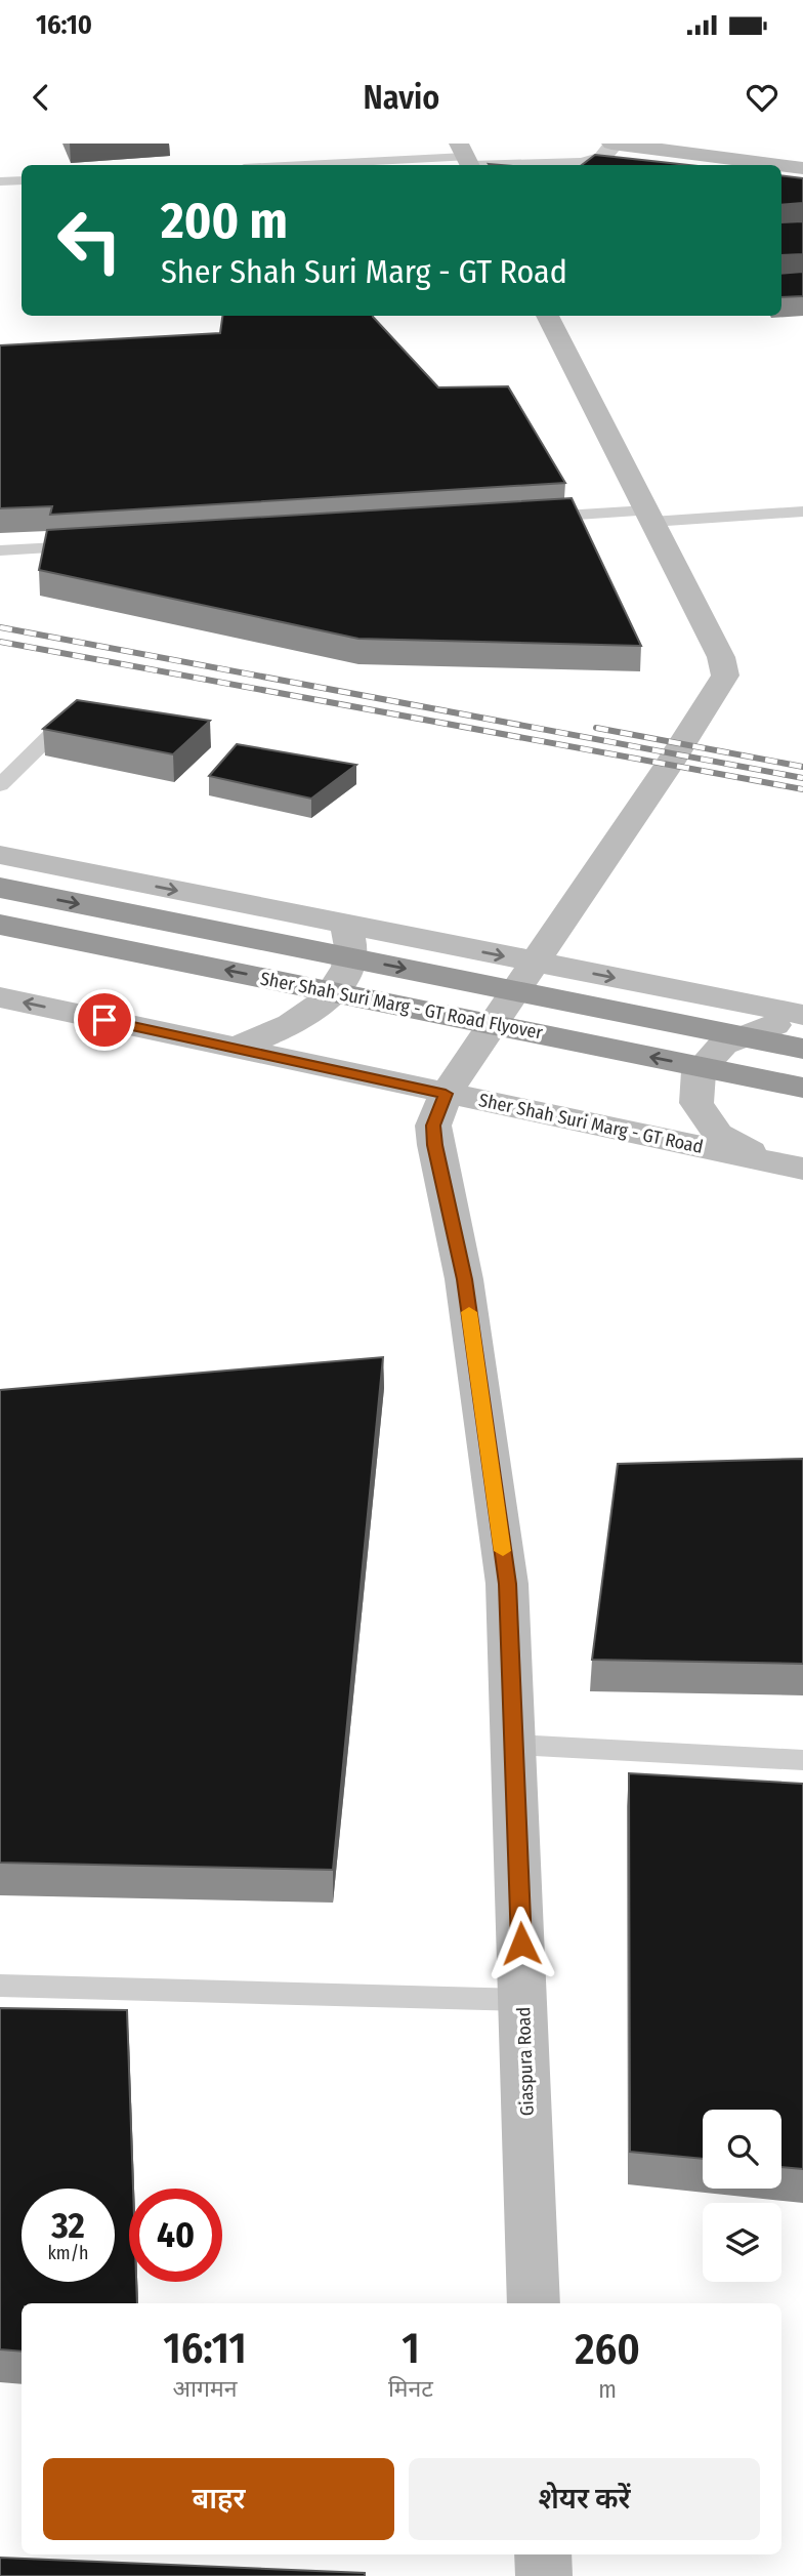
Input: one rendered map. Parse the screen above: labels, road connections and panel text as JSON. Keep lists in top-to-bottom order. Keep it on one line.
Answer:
{"streets":{"highway":["Sher Shah Suri Marg - GT Road Flyover"],"street":["Sher Shah Suri Marg - GT Road","Giaspura Road"]},"crossings":[["Sher Shah Suri Marg - GT Road","Giaspura Road"]],"page":{"status":"16:10","header":"Navio","turn":["200 m","Sher Shah Suri Marg - GT Road"],"speed":"32 km/h","limit":"40","eta":["16:11","आगमन","1","मिनट","260","m"],"buttons":["बाहर","शेयर करें"]}}
